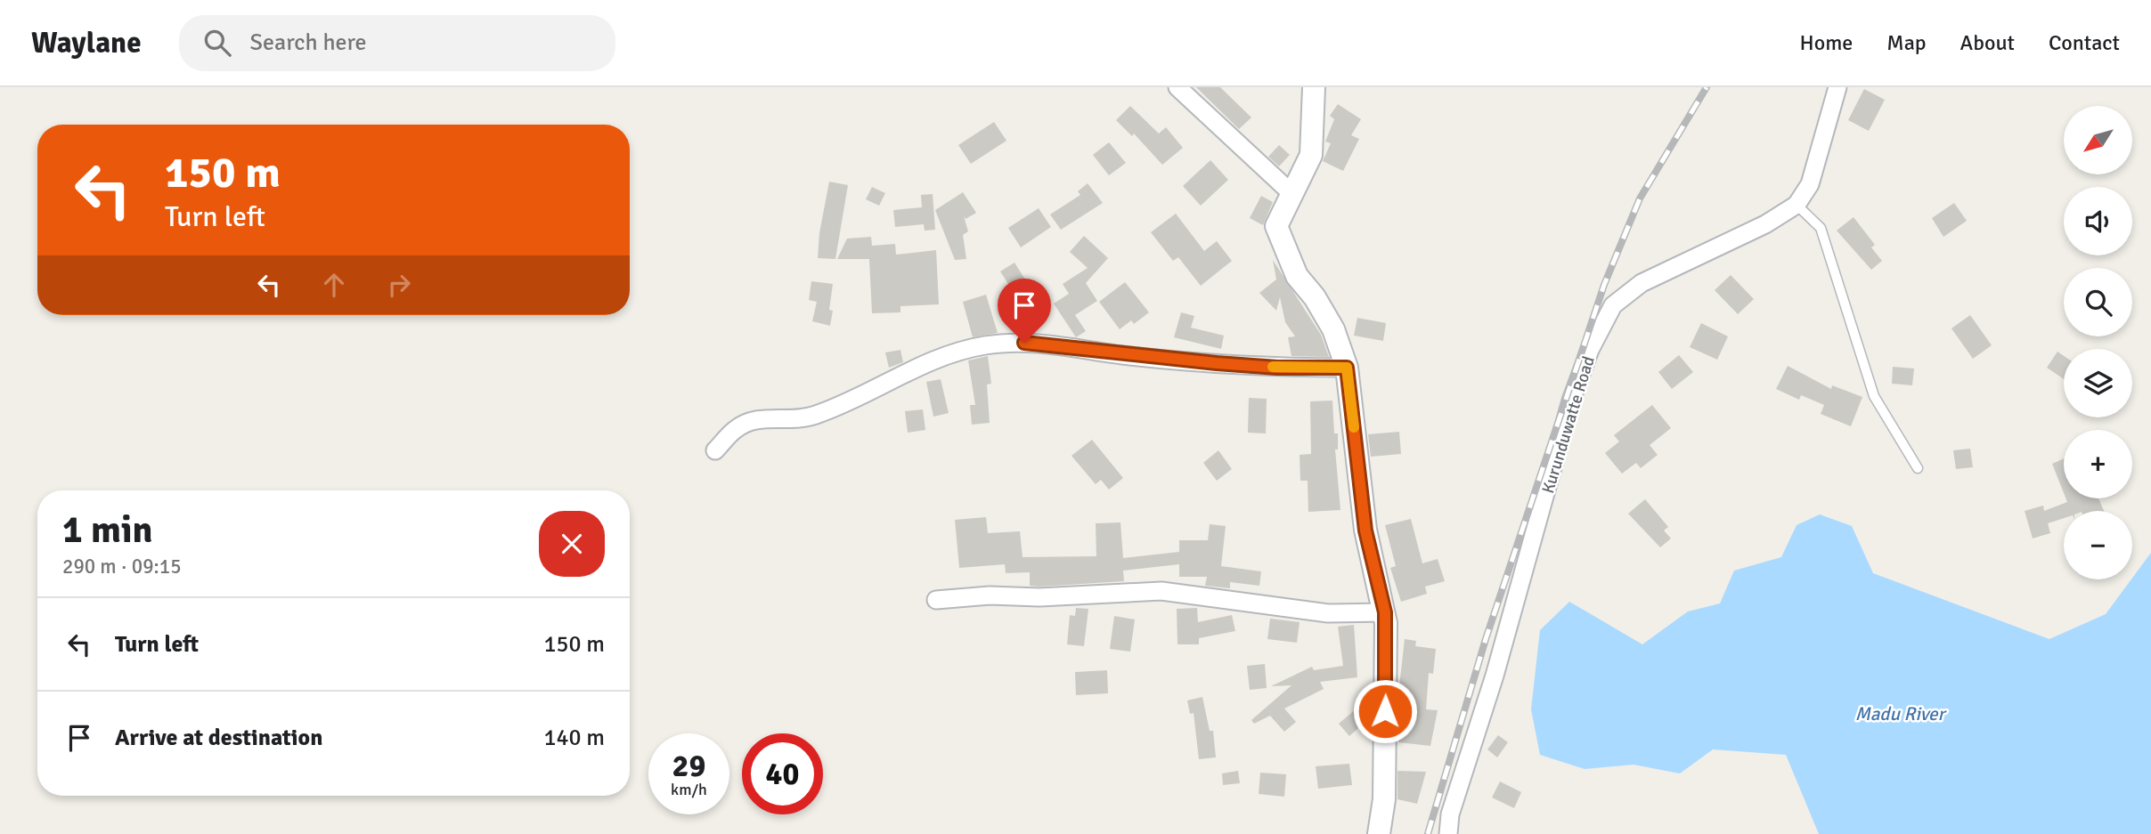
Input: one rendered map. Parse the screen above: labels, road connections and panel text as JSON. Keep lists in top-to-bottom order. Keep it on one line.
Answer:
{"streets":{"street":["Kurunduwatte Road"]},"water":["Madu River"],"north":"bottom left","page":{"header":"Waylane","search":"Search here","nav":["Home","Map","About","Contact"],"map_buttons":["+","−"],"turn":["150 m","Turn left"],"heading":["1 min","290 m · 09:15"],"list":[{"name":"Turn left","value":"150 m"},{"name":"Arrive at destination","value":"140 m"}],"speed":"29 km/h","limit":"40"}}
